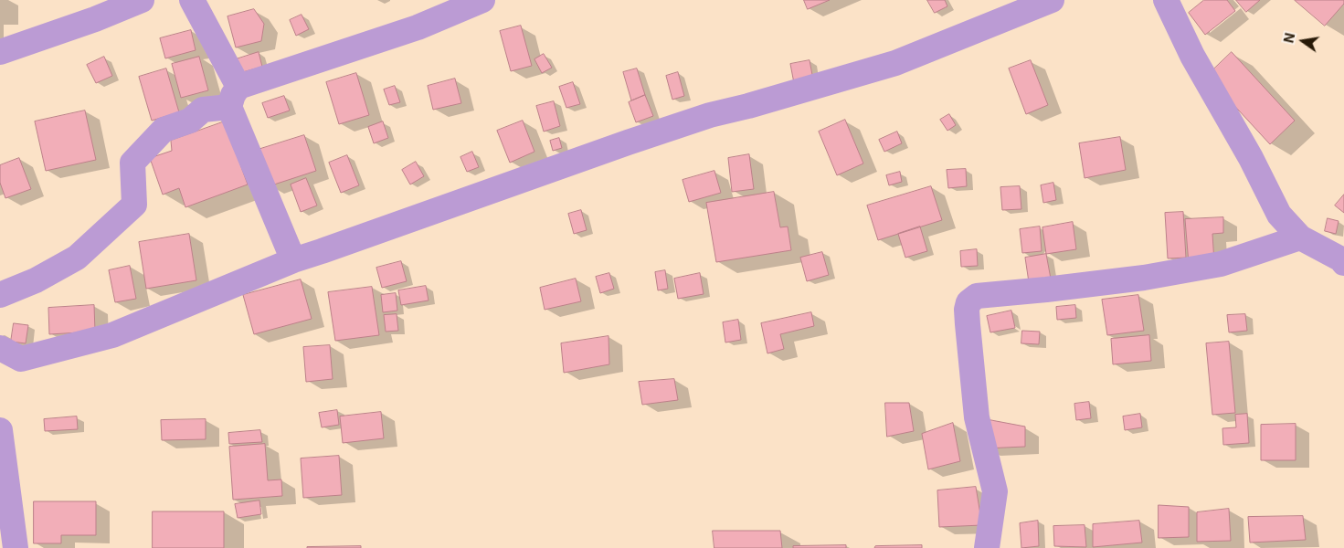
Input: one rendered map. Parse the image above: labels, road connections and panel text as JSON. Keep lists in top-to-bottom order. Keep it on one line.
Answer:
{"north":"left"}
